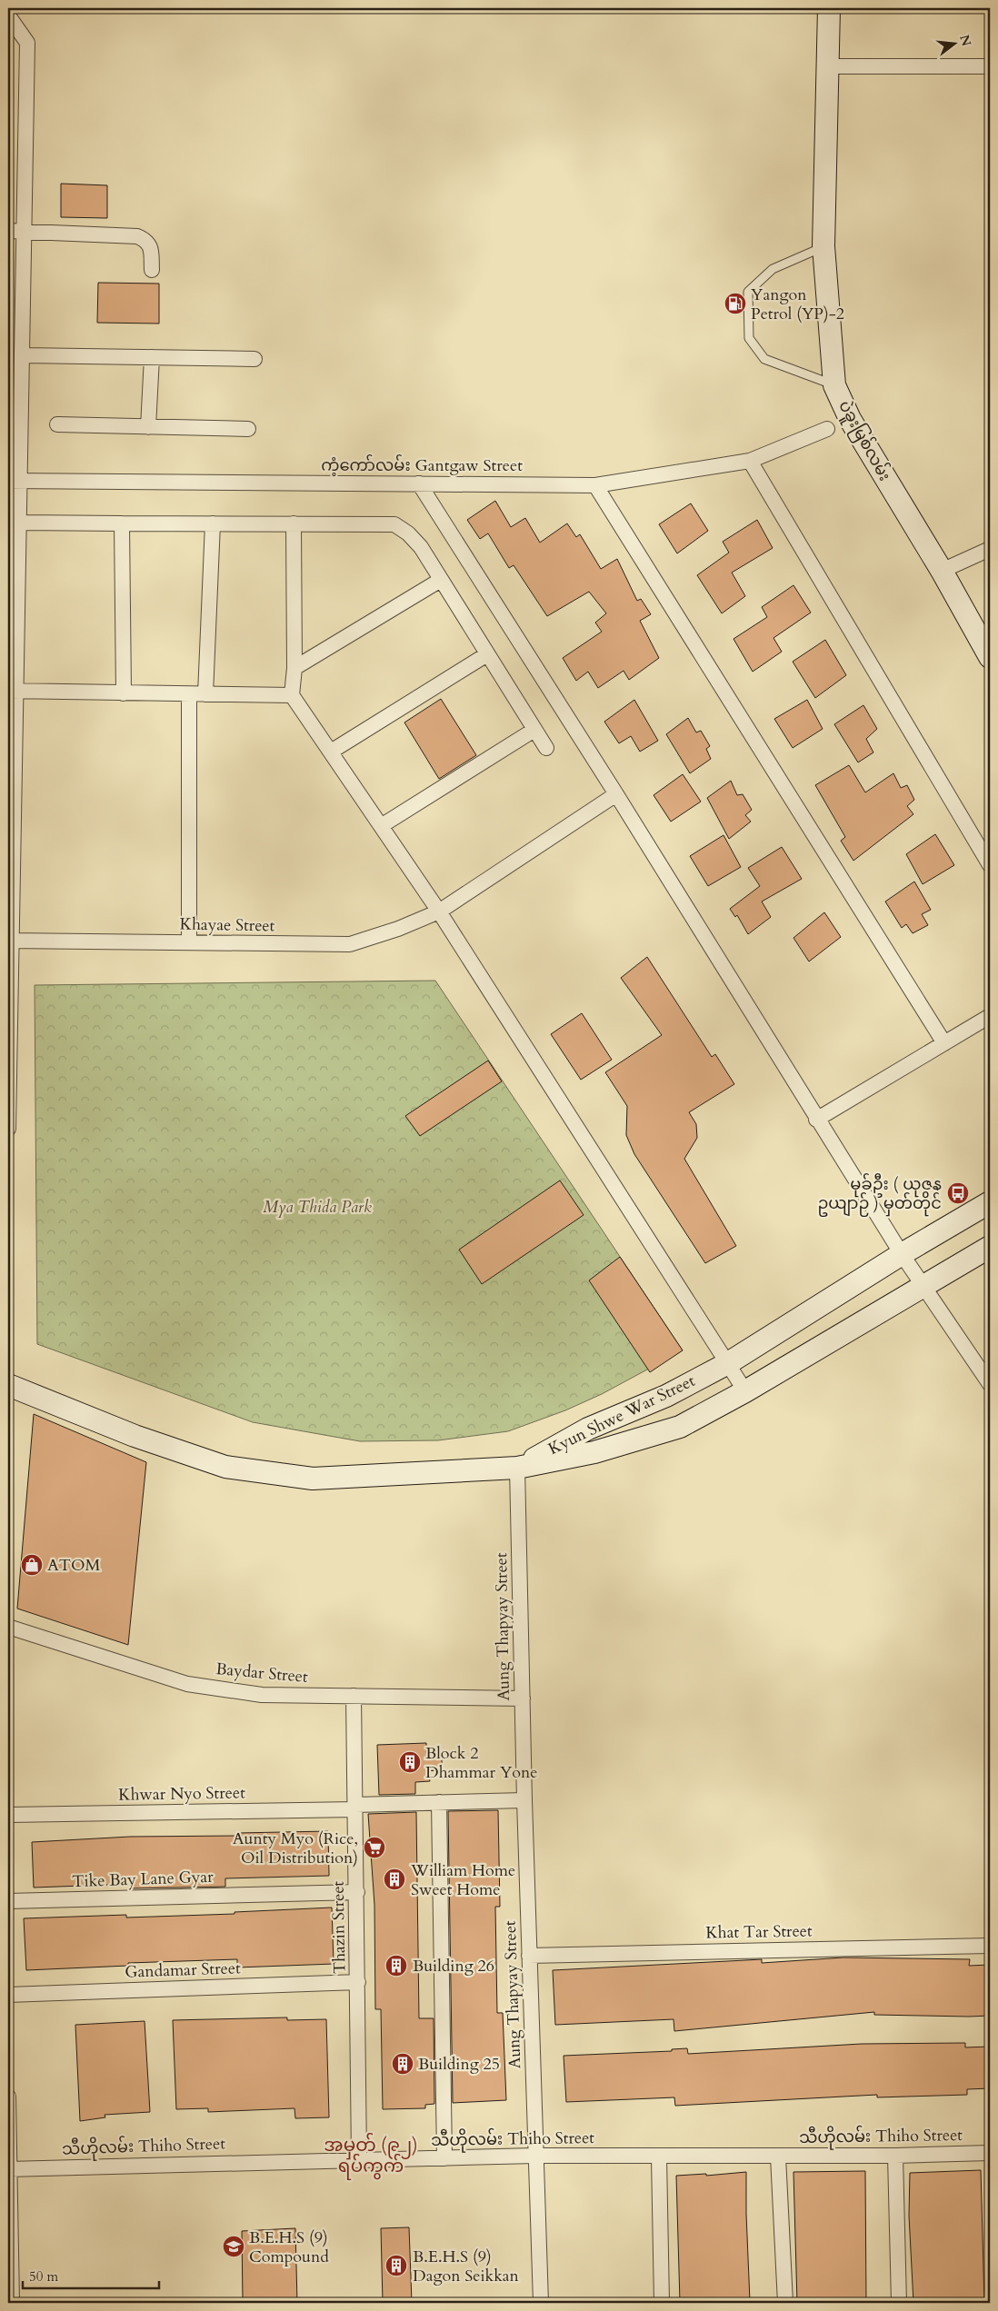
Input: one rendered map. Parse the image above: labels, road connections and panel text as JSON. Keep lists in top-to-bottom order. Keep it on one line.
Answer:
{"streets":{"street":["ပဲခူးမြစ်လမ်း","ကံ့ကော်လမ်း Gantgaw Street","Khayae Street","Kyun Shwe War Street","Aung Thapyay Street","Baydar Street","Khwar Nyo Street","Tike Bay Lane Gyar","Thazin Street","Khat Tar Street","Gandamar Street","သီဟိုလမ်း Thiho Street"]},"crossings":[["Kyun Shwe War Street","Aung Thapyay Street"],["Aung Thapyay Street","Baydar Street"],["Aung Thapyay Street","Khwar Nyo Street"],["Aung Thapyay Street","Khat Tar Street"],["Aung Thapyay Street","သီဟိုလမ်း Thiho Street"],["Baydar Street","Thazin Street"],["Khwar Nyo Street","Thazin Street"],["Tike Bay Lane Gyar","Thazin Street"],["Thazin Street","Gandamar Street"],["Thazin Street","သီဟိုလမ်း Thiho Street"]],"districts":["အမှတ် (၉၂) ရပ်ကွက်"],"parks":["Mya Thida Park"],"places":{"fuel station":["Yangon Petrol (YP)-2"],"bus stop":["မုခ်ဦး ( ယုဇန ဥယျာဉ် ) မှတ်တိုင်"],"shop":["ATOM"],"building":["Block 2 Dhammar Yone","William Home Sweet Home","Building 26","Building 25","B.E.H.S (9) Dagon Seikkan"],"supermarket":["Aunty Myo (Rice, Oil Distribution)"],"school or university":["B.E.H.S (9) Compound"]},"scale_bar":"50 m","north":"right"}
